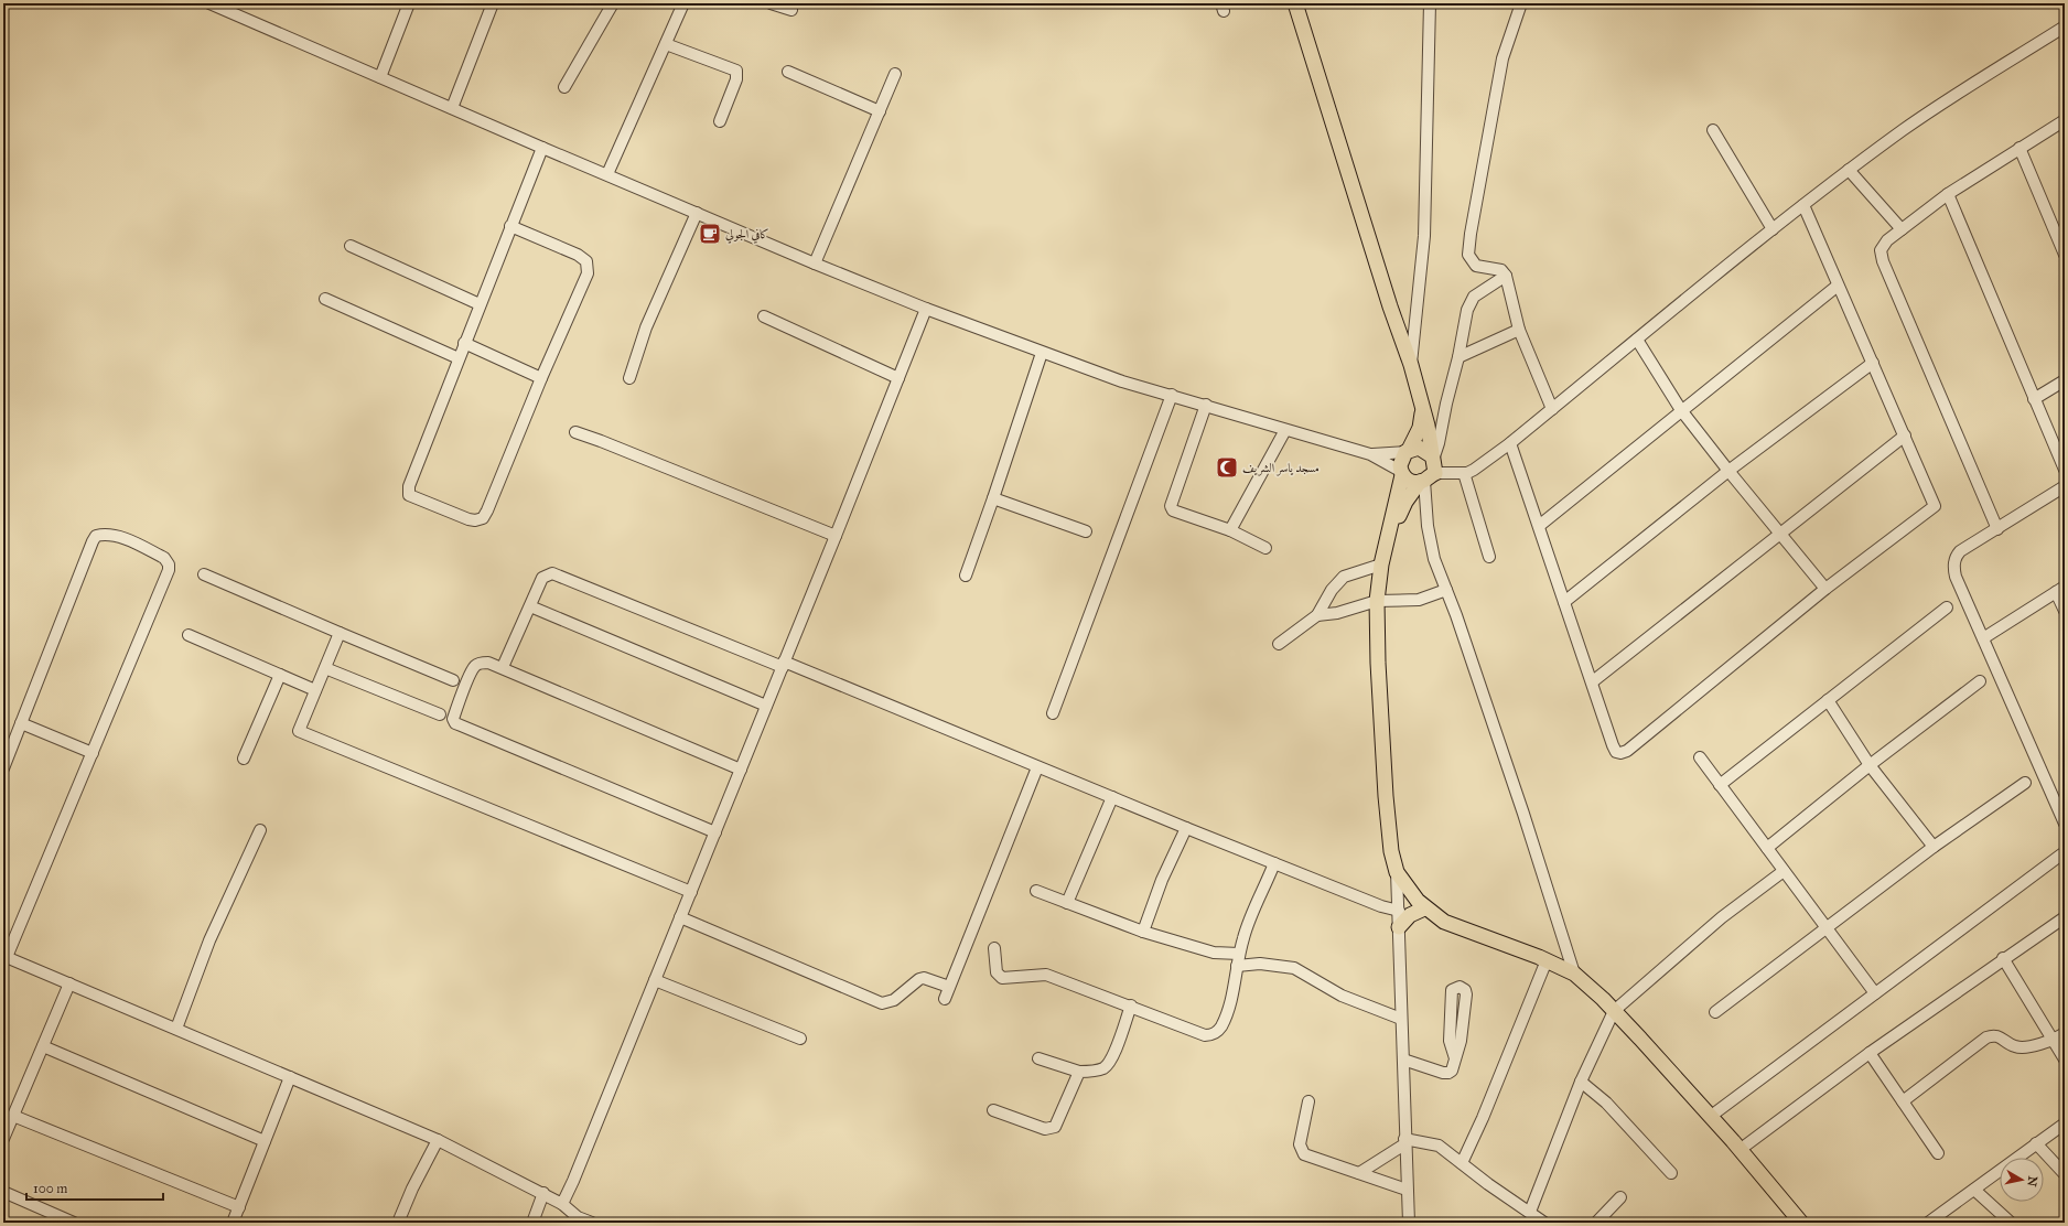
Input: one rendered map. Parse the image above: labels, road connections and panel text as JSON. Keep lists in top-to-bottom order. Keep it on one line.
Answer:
{"places":{"cafe":["كافي الجولي"],"mosque":["مسجد ياسر الشريف"]},"scale_bar":"100 m","north":"right"}
